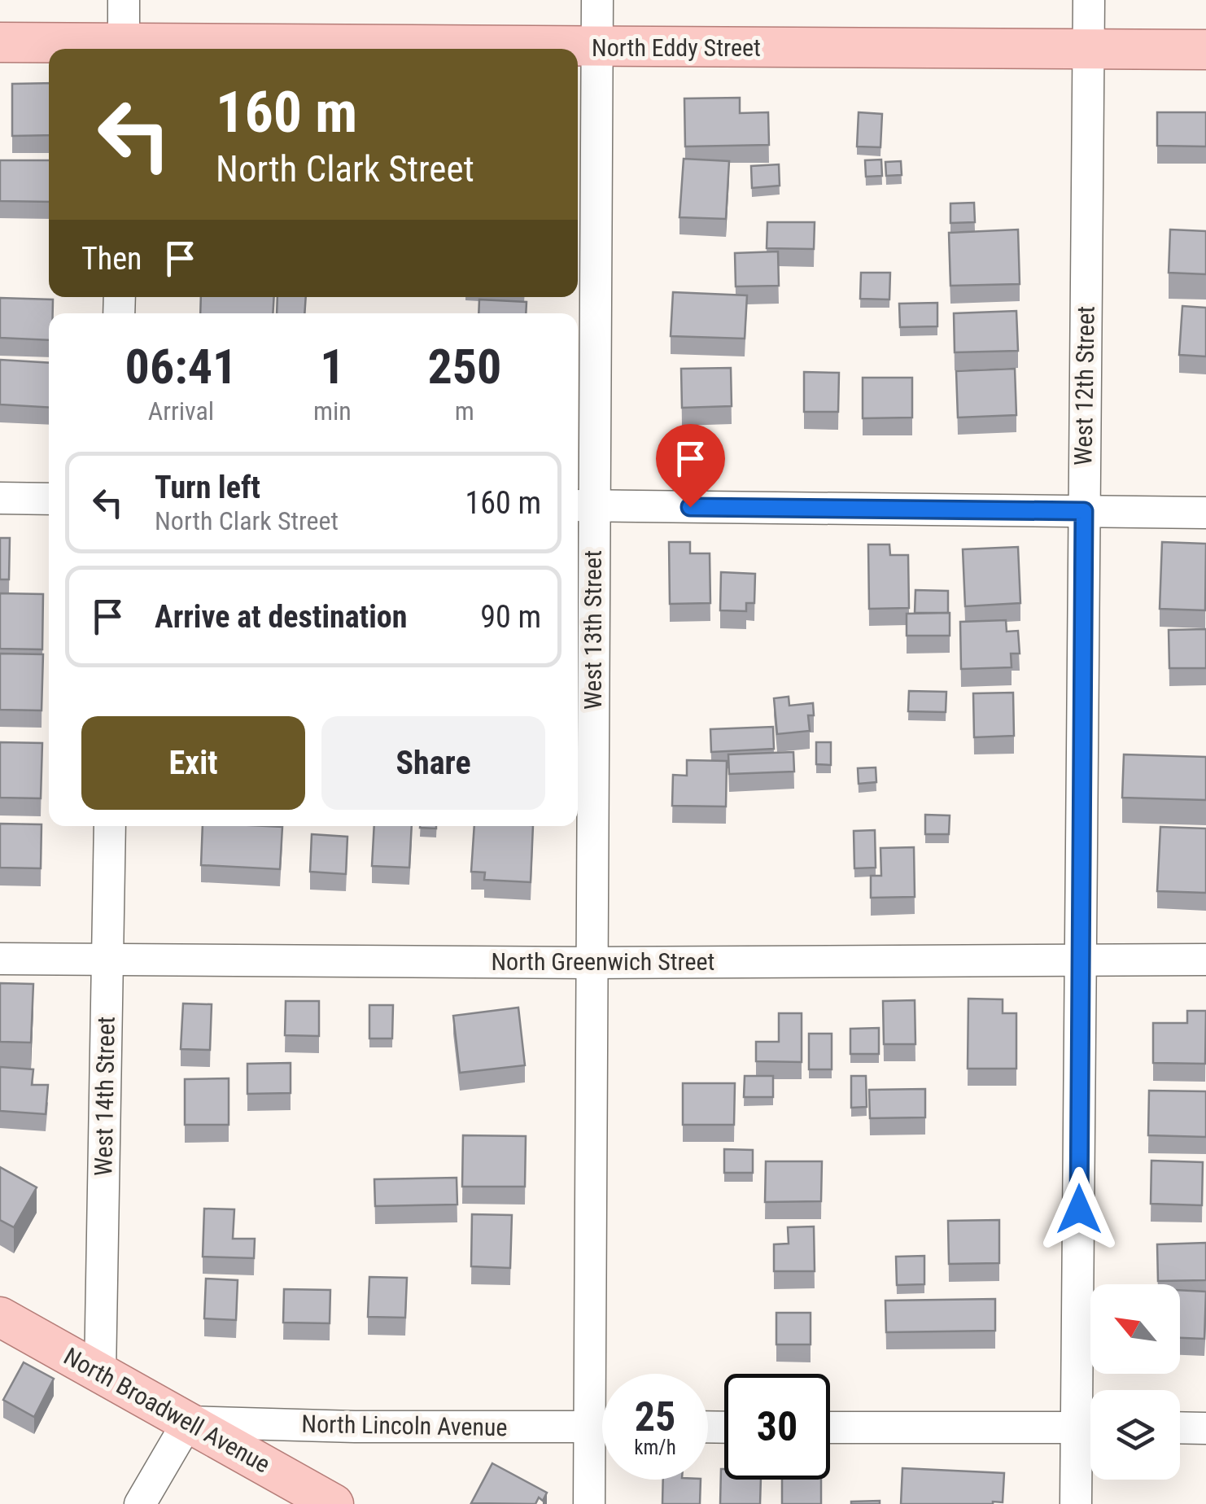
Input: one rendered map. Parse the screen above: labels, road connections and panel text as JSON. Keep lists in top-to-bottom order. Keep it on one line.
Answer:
{"streets":{"main road":["North Eddy Street","North Broadwell Avenue"],"street":["West 12th Street","West 13th Street","North Greenwich Street","West 14th Street","North Lincoln Avenue"]},"crossings":[["North Eddy Street","West 12th Street"],["North Eddy Street","West 13th Street"],["West 12th Street","North Greenwich Street"],["West 13th Street","North Greenwich Street"],["West 13th Street","North Lincoln Avenue"],["North Greenwich Street","West 14th Street"],["West 14th Street","North Broadwell Avenue"],["North Broadwell Avenue","North Lincoln Avenue"]],"north":"top left","page":{"turn":["160 m","North Clark Street"],"then":"Then","eta":["06:41","Arrival","1","min","250","m"],"list":[{"name":"Turn left","note":"North Clark Street","value":"160 m"},{"name":"Arrive at destination","value":"90 m"}],"buttons":["Exit","Share"],"speed":"25 km/h","limit":"30"}}
